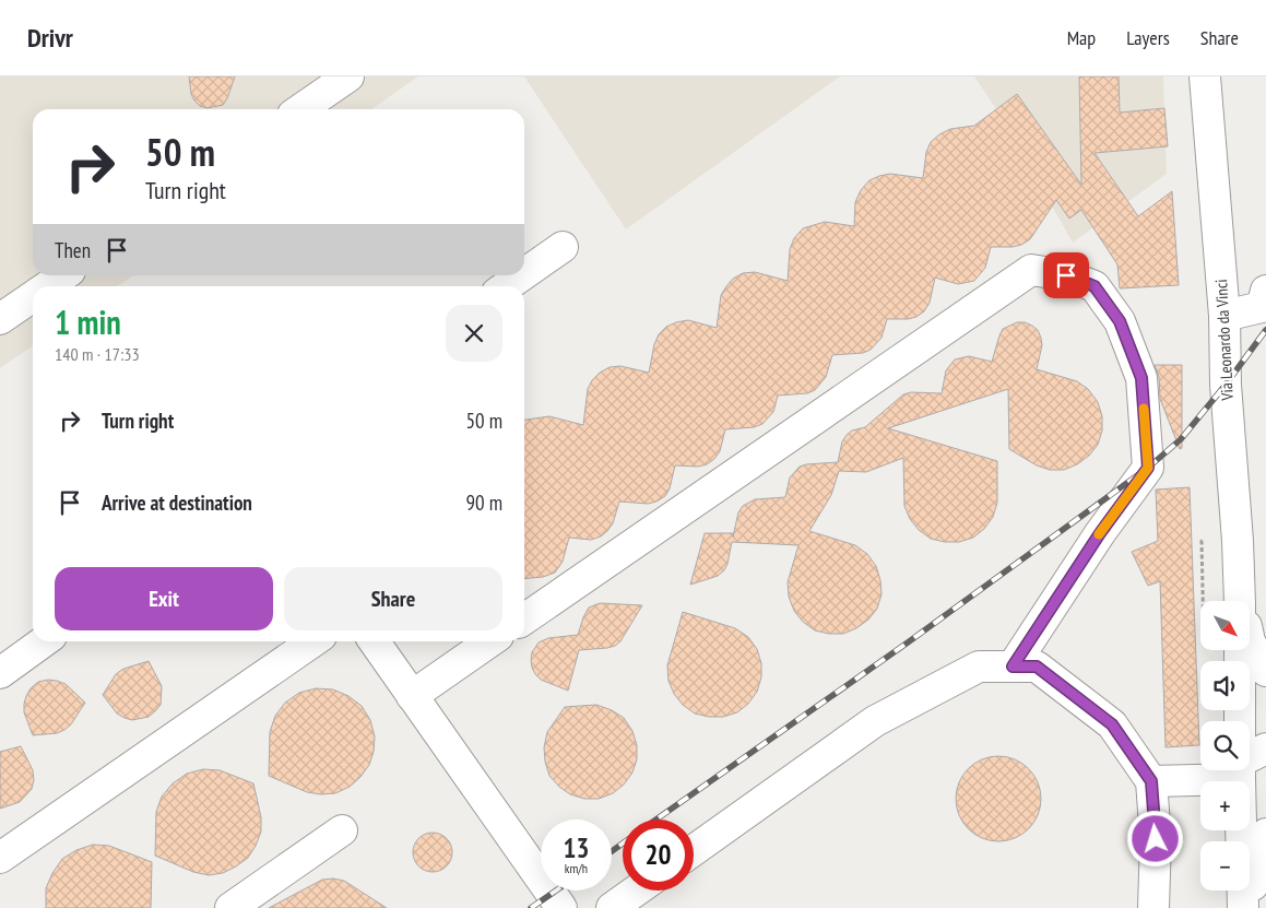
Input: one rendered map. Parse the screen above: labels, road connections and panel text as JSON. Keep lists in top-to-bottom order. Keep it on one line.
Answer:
{"streets":{"street":["Via Leonardo da Vinci"]},"north":"bottom right","page":{"header":"Drivr","nav":["Map","Layers","Share"],"turn":["50 m","Turn right"],"then":"Then","heading":["1 min","140 m · 17:33"],"list":[{"name":"Turn right","value":"50 m"},{"name":"Arrive at destination","value":"90 m"}],"buttons":["Exit","Share"],"map_buttons":["+","−"],"speed":"13 km/h","limit":"20"}}
